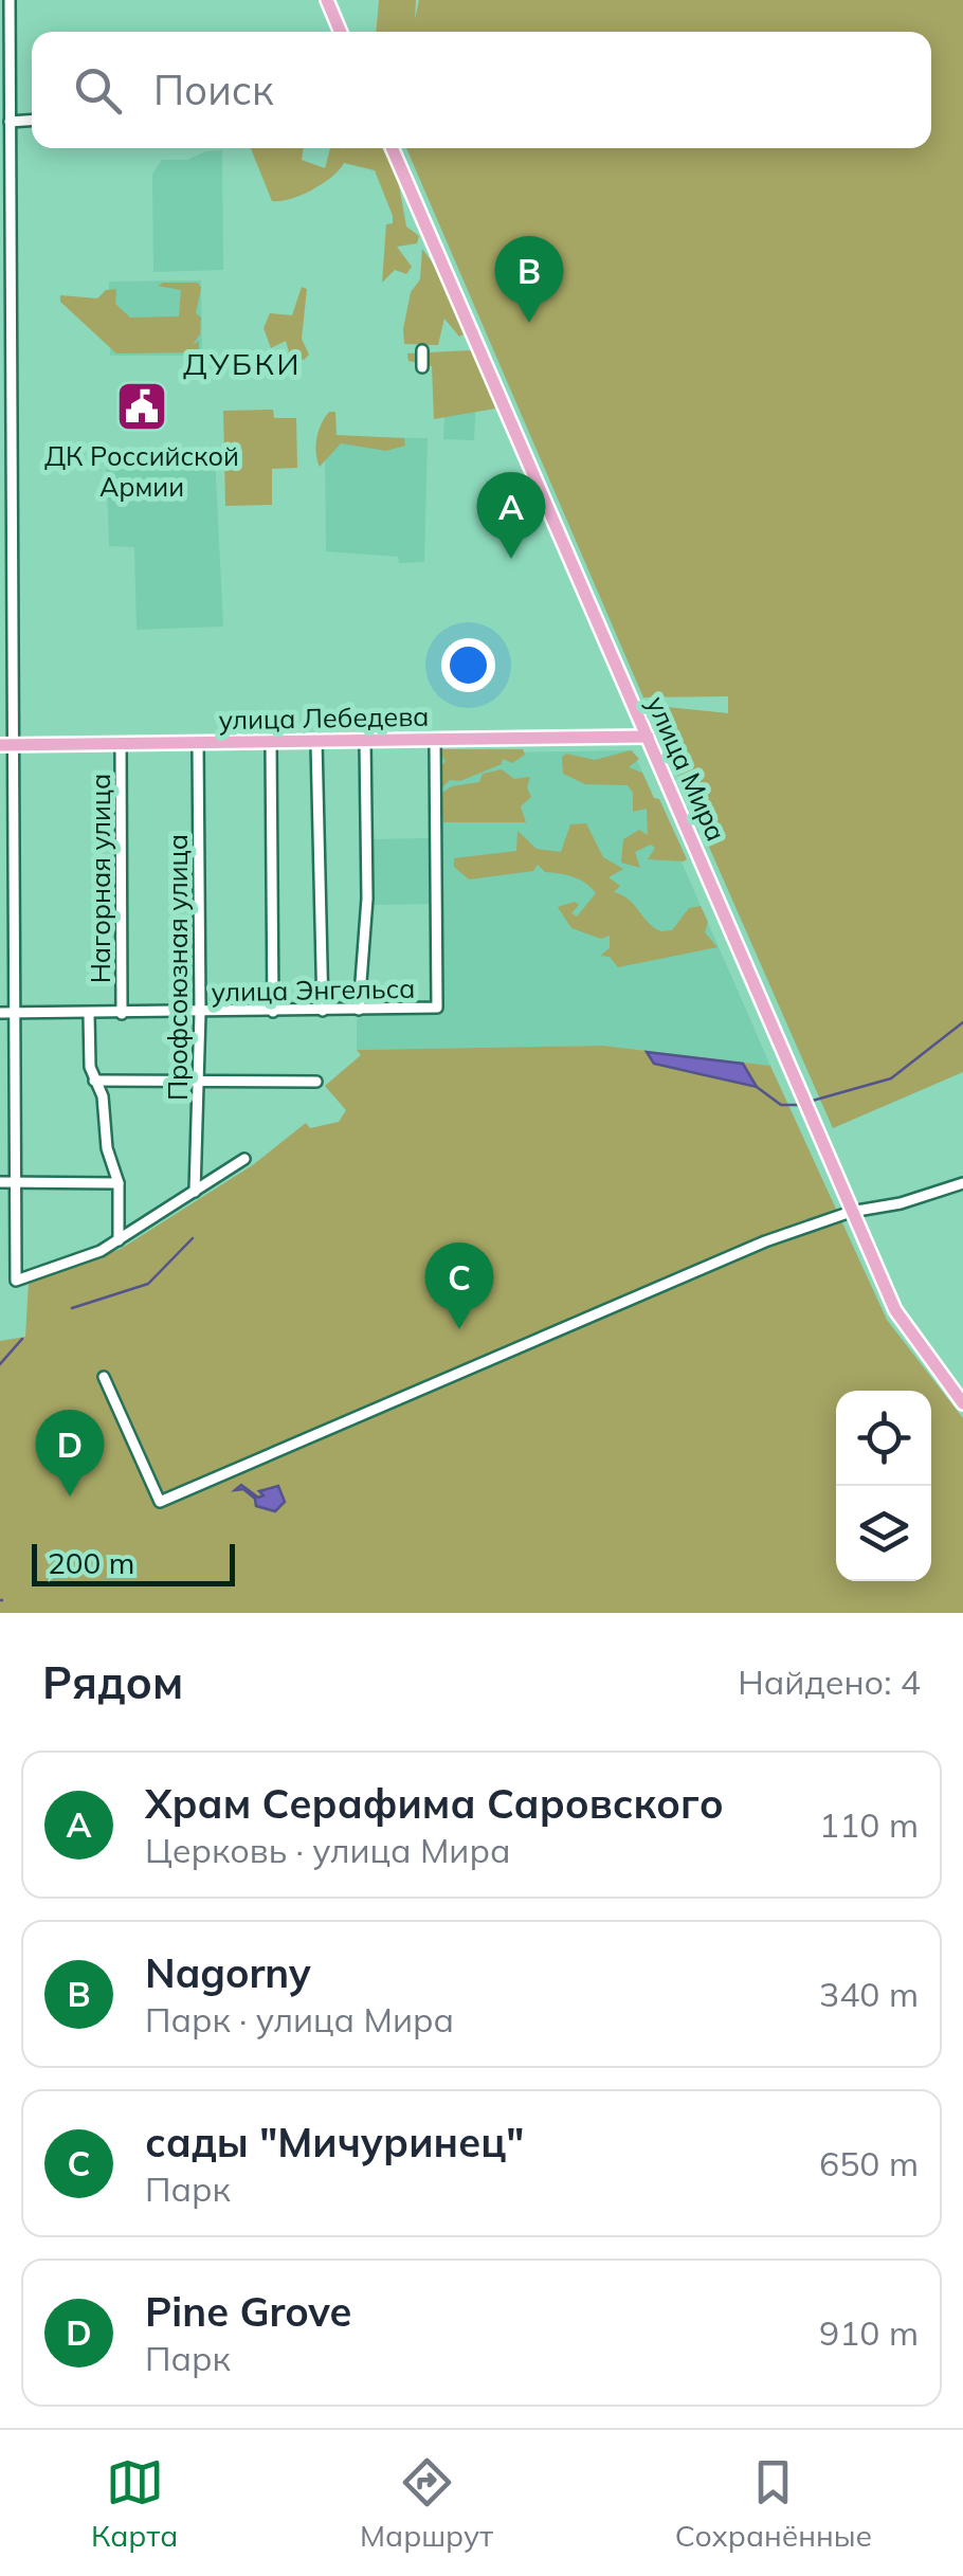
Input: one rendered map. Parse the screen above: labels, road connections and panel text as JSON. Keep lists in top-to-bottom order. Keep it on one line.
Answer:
{"streets":{"main road":["улица Лебедева","улица Мира"],"street":["Нагорная улица","Профсоюзная улица","улица Энгельса"]},"crossings":[["улица Лебедева","улица Мира"],["улица Лебедева","Нагорная улица"],["улица Лебедева","Профсоюзная улица"],["улица Лебедева","улица Энгельса"],["Нагорная улица","улица Энгельса"],["Профсоюзная улица","улица Энгельса"]],"districts":["ДУБКИ"],"places":{"public building":["ДК Российской Армии"]},"scale_bar":"200 m","page":{"search":"Поиск","pins":["B","A","C","D"],"scale":"200 m","heading":["Рядом","Найдено: 4"],"list":[{"mark":"A","name":"Храм Серафима Саровского","note":"Церковь · улица Мира","value":"110 m"},{"mark":"B","name":"Nagorny","note":"Парк · улица Мира","value":"340 m"},{"mark":"C","name":"сады \"Мичуринец\"","note":"Парк","value":"650 m"},{"mark":"D","name":"Pine Grove","note":"Парк","value":"910 m"}],"nav":["Карта","Маршрут","Сохранённые"]}}
